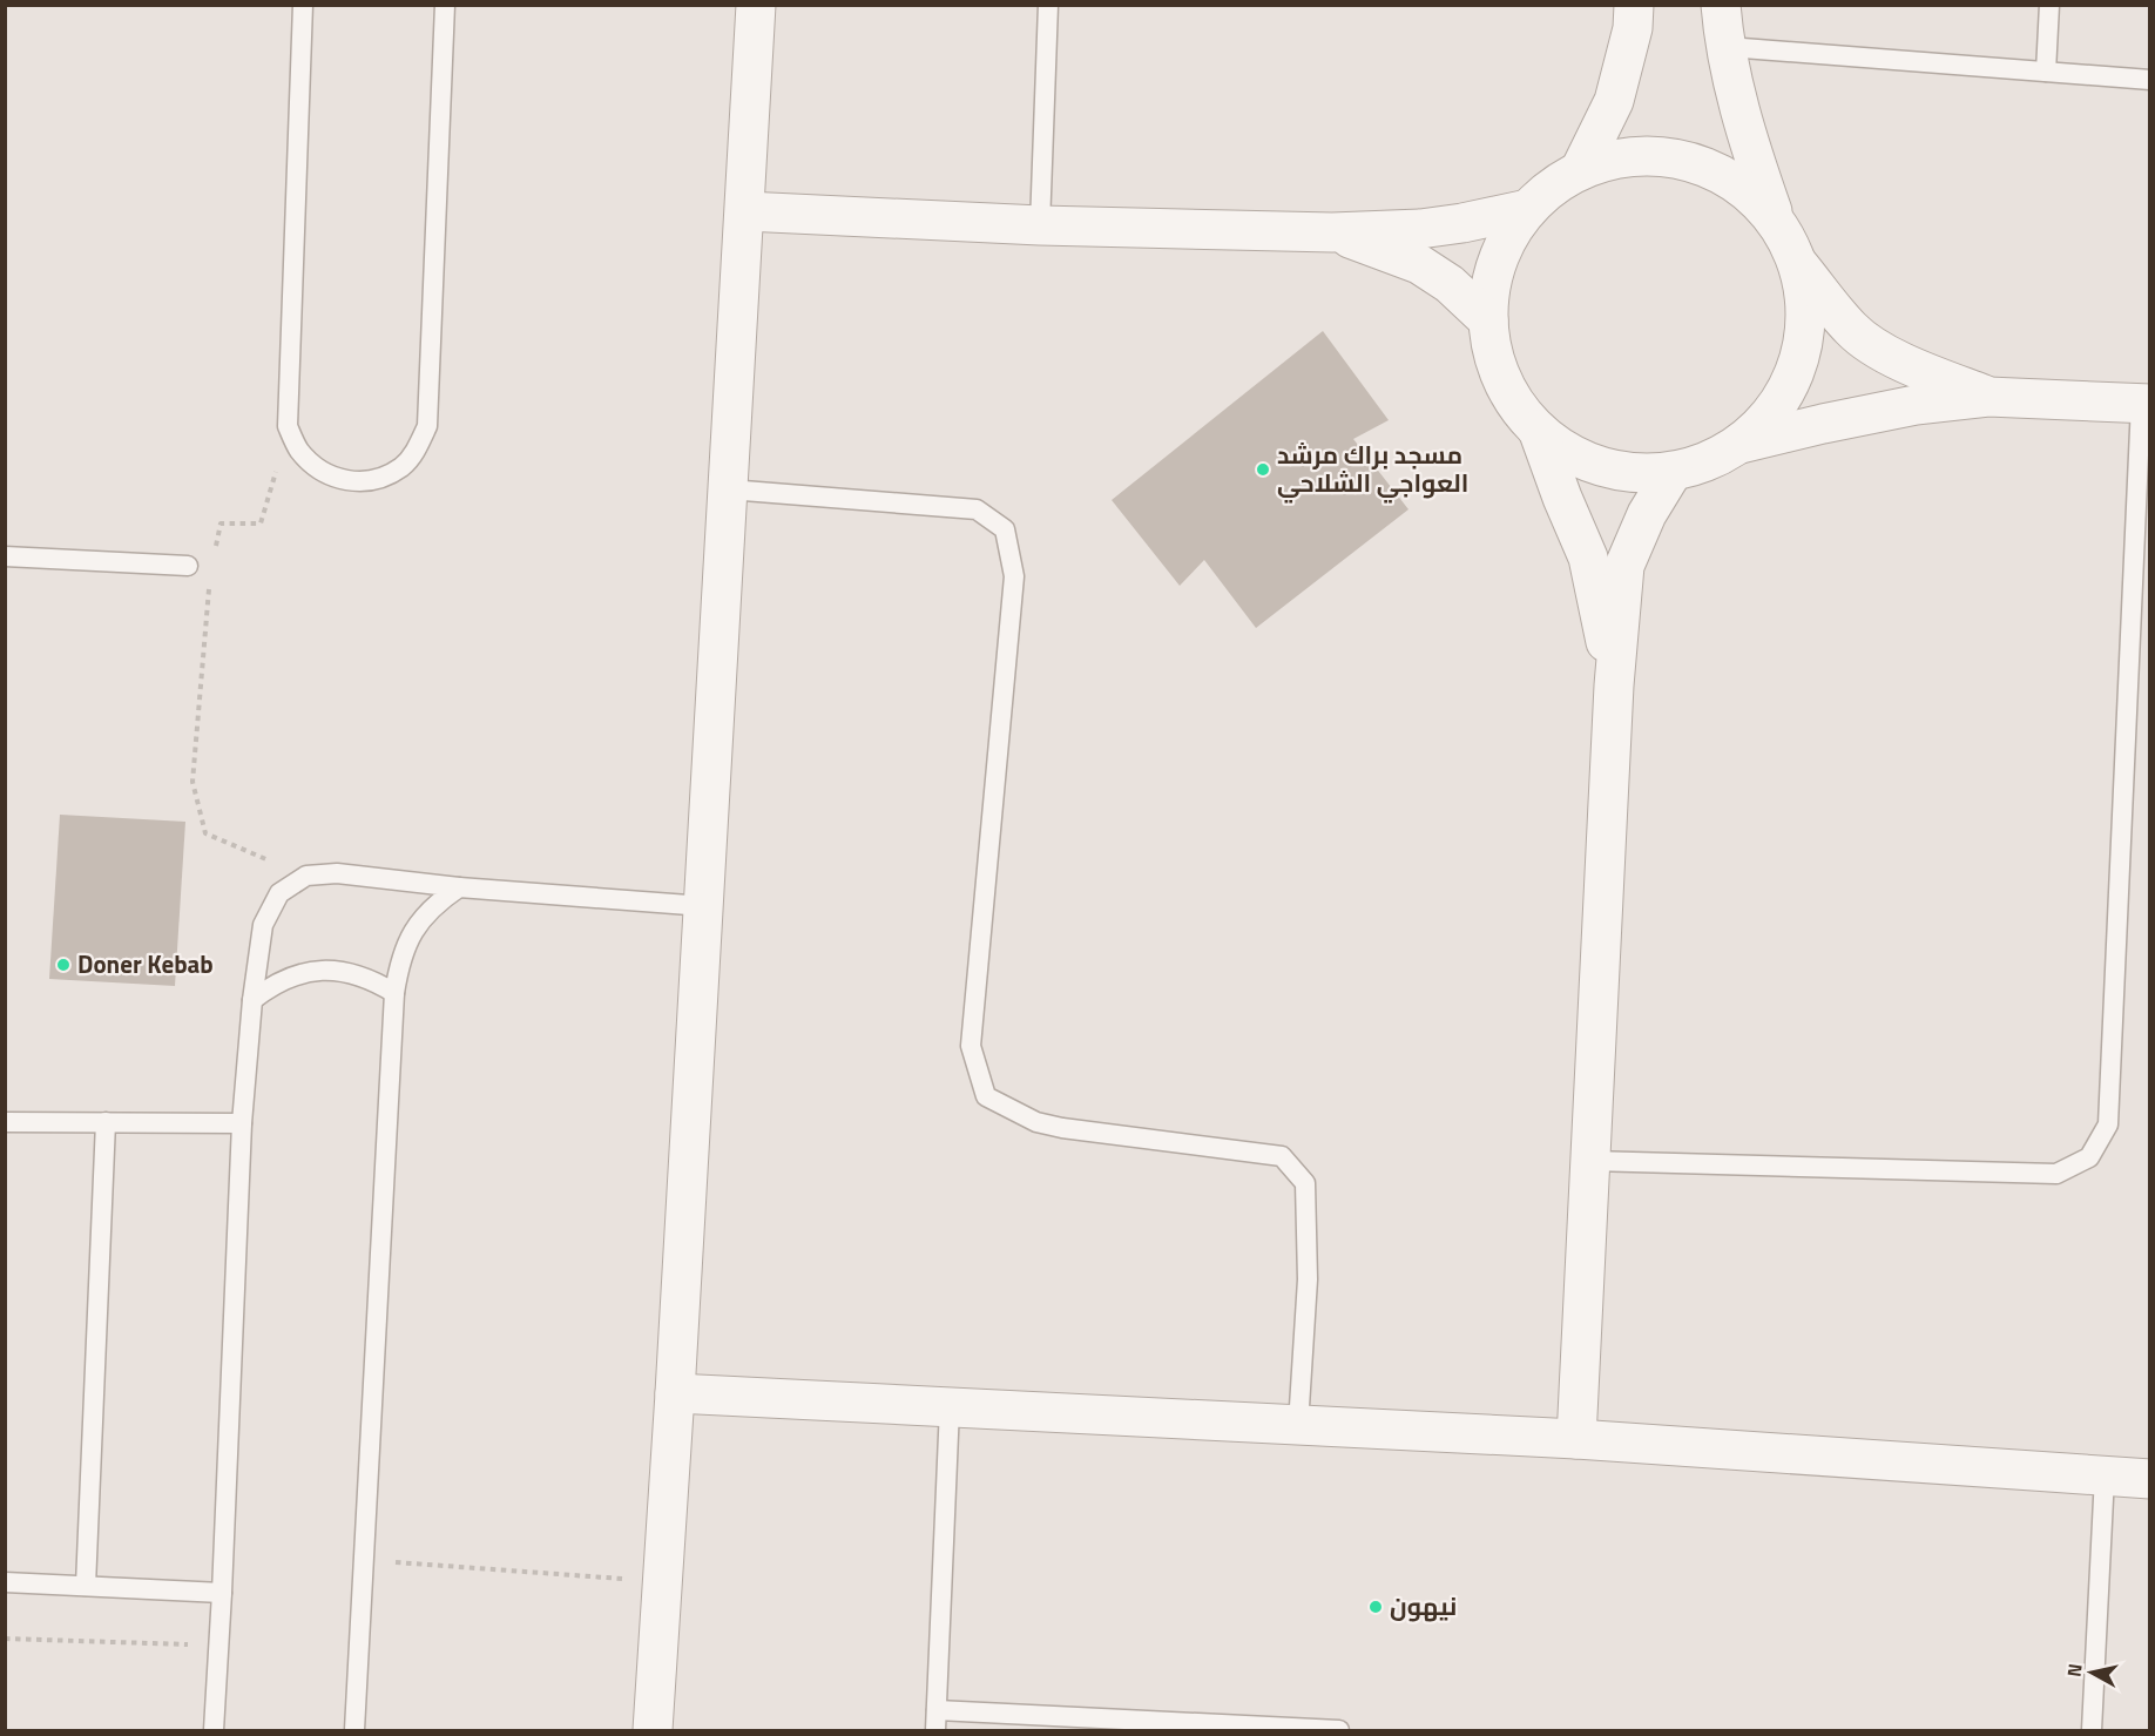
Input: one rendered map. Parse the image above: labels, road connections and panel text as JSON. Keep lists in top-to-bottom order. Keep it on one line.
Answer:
{"places":["مسجد براك مرشد العواجي الشلاحي","Doner Kebab","نيهون"],"north":"left"}
